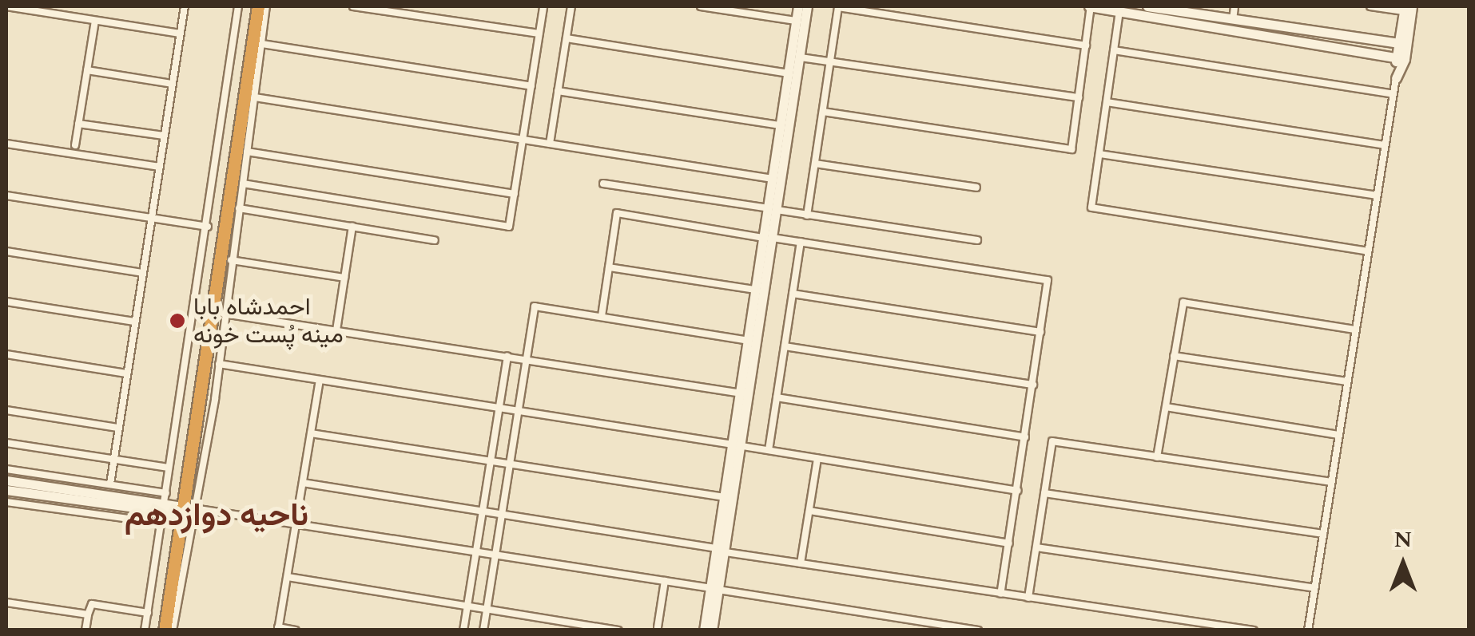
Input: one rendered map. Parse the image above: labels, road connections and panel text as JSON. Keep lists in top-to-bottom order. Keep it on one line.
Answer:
{"districts":["ناحیه دوازدهم"],"places":["احمدشاه بابا مینه پُست خونه"],"north":"top"}
